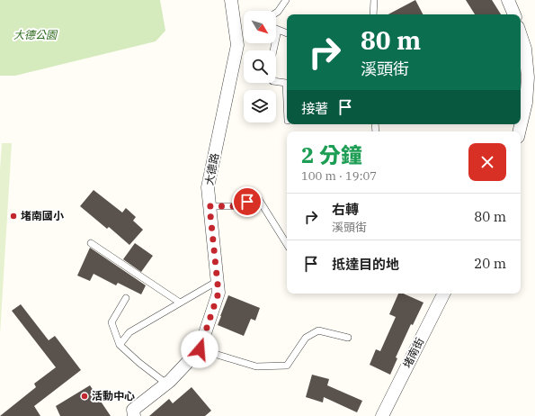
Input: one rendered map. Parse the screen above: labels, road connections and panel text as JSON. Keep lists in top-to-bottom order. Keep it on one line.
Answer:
{"streets":{"street":["大德路","堵南街"]},"parks":["大德公園"],"places":["堵南國小","活動中心"],"north":"bottom right","page":{"turn":["80 m","溪頭街"],"then":"接著","heading":["2 分鐘","100 m · 19:07"],"list":[{"name":"右轉","note":"溪頭街","value":"80 m"},{"name":"抵達目的地","value":"20 m"}]}}
